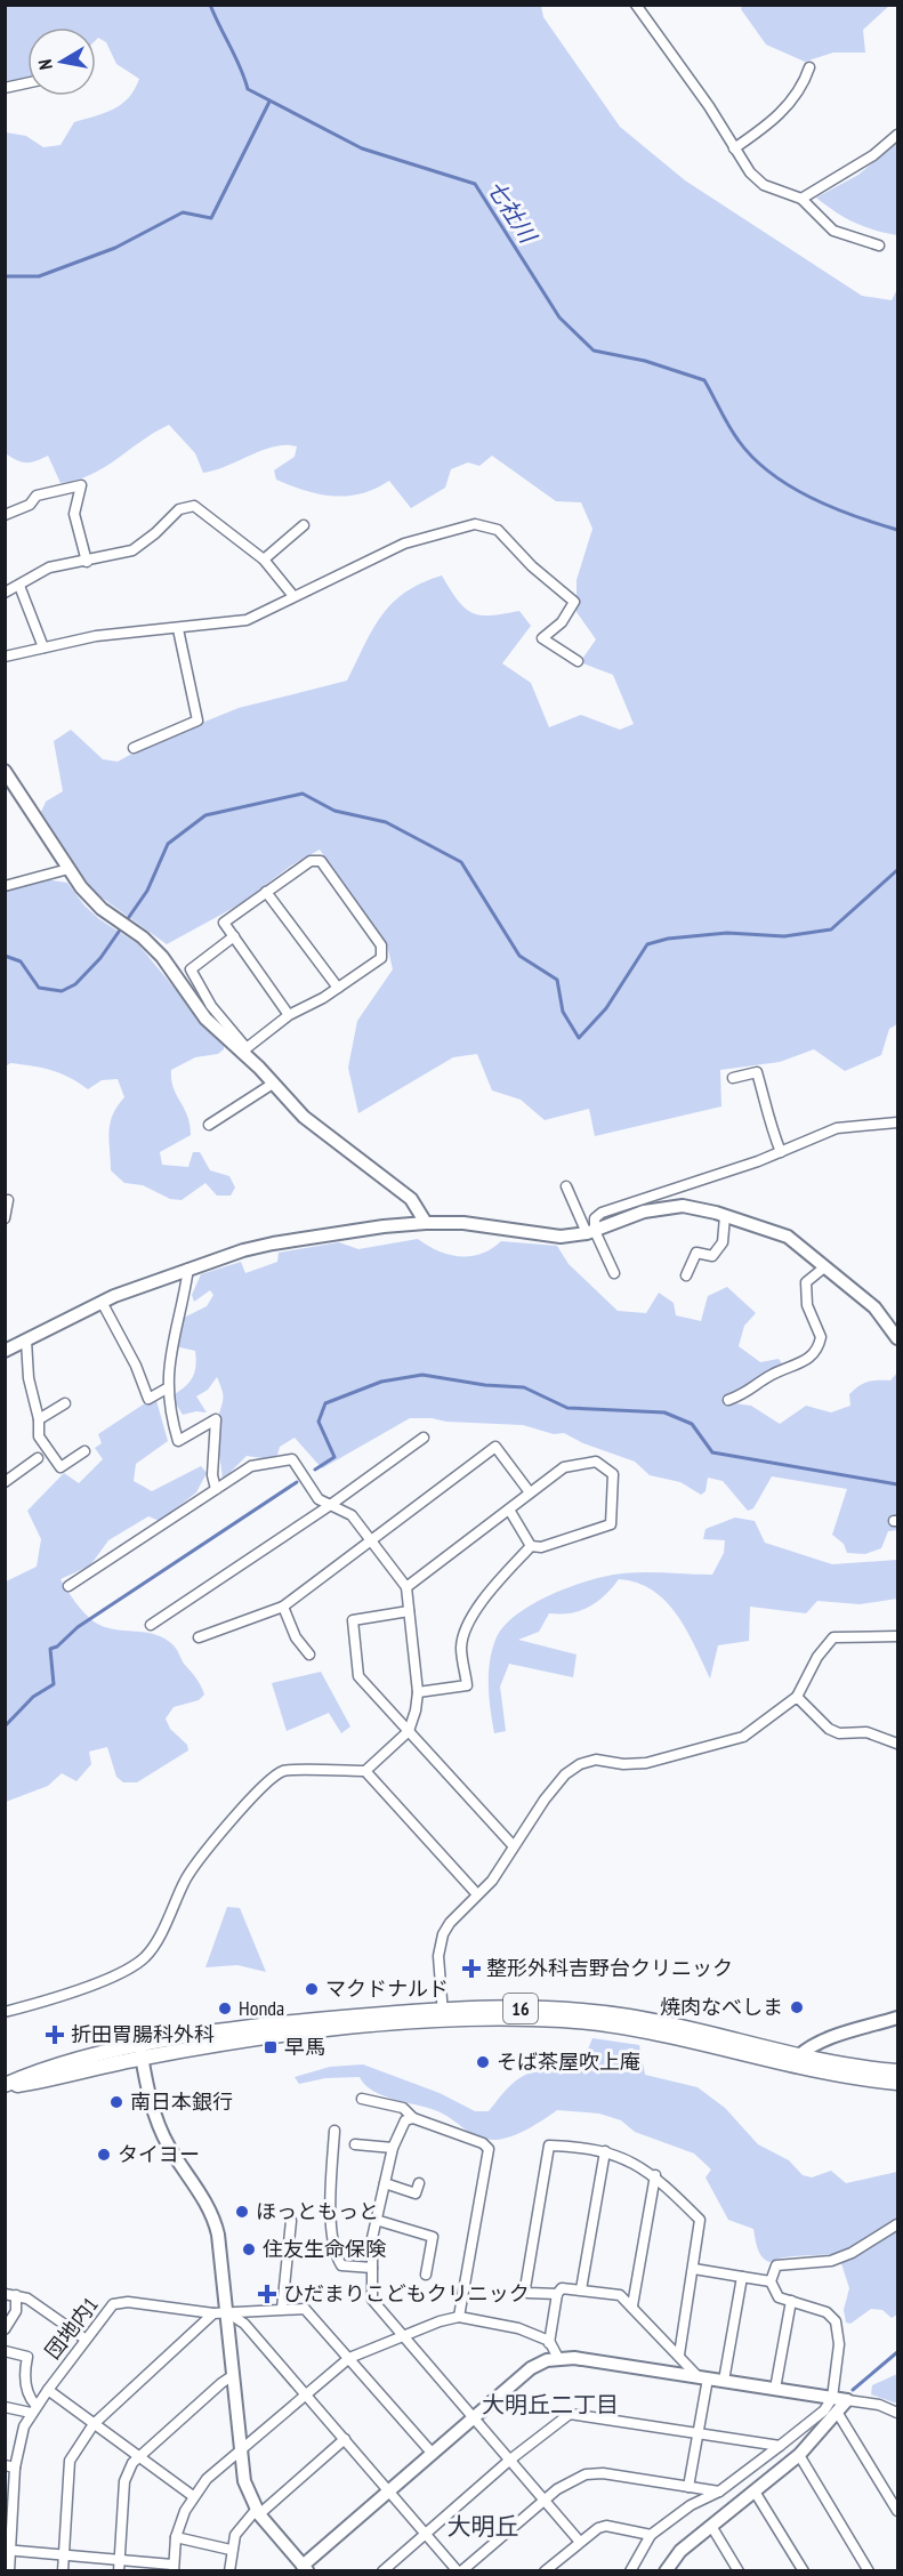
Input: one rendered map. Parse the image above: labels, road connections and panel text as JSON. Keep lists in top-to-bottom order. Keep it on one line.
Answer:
{"streets":{"main road":["16"],"street":["団地内1"]},"districts":["大明丘二丁目","大明丘"],"water":["七社川"],"places":{"health":["整形外科吉野台クリニック","折田胃腸科外科","ひだまりこどもクリニック"],"other":["マクドナルド","焼肉なべしま","Honda","そば茶屋吹上庵","南日本銀行","タイヨー","ほっともっと","住友生命保険"],"transit":["早馬"]},"north":"left"}
